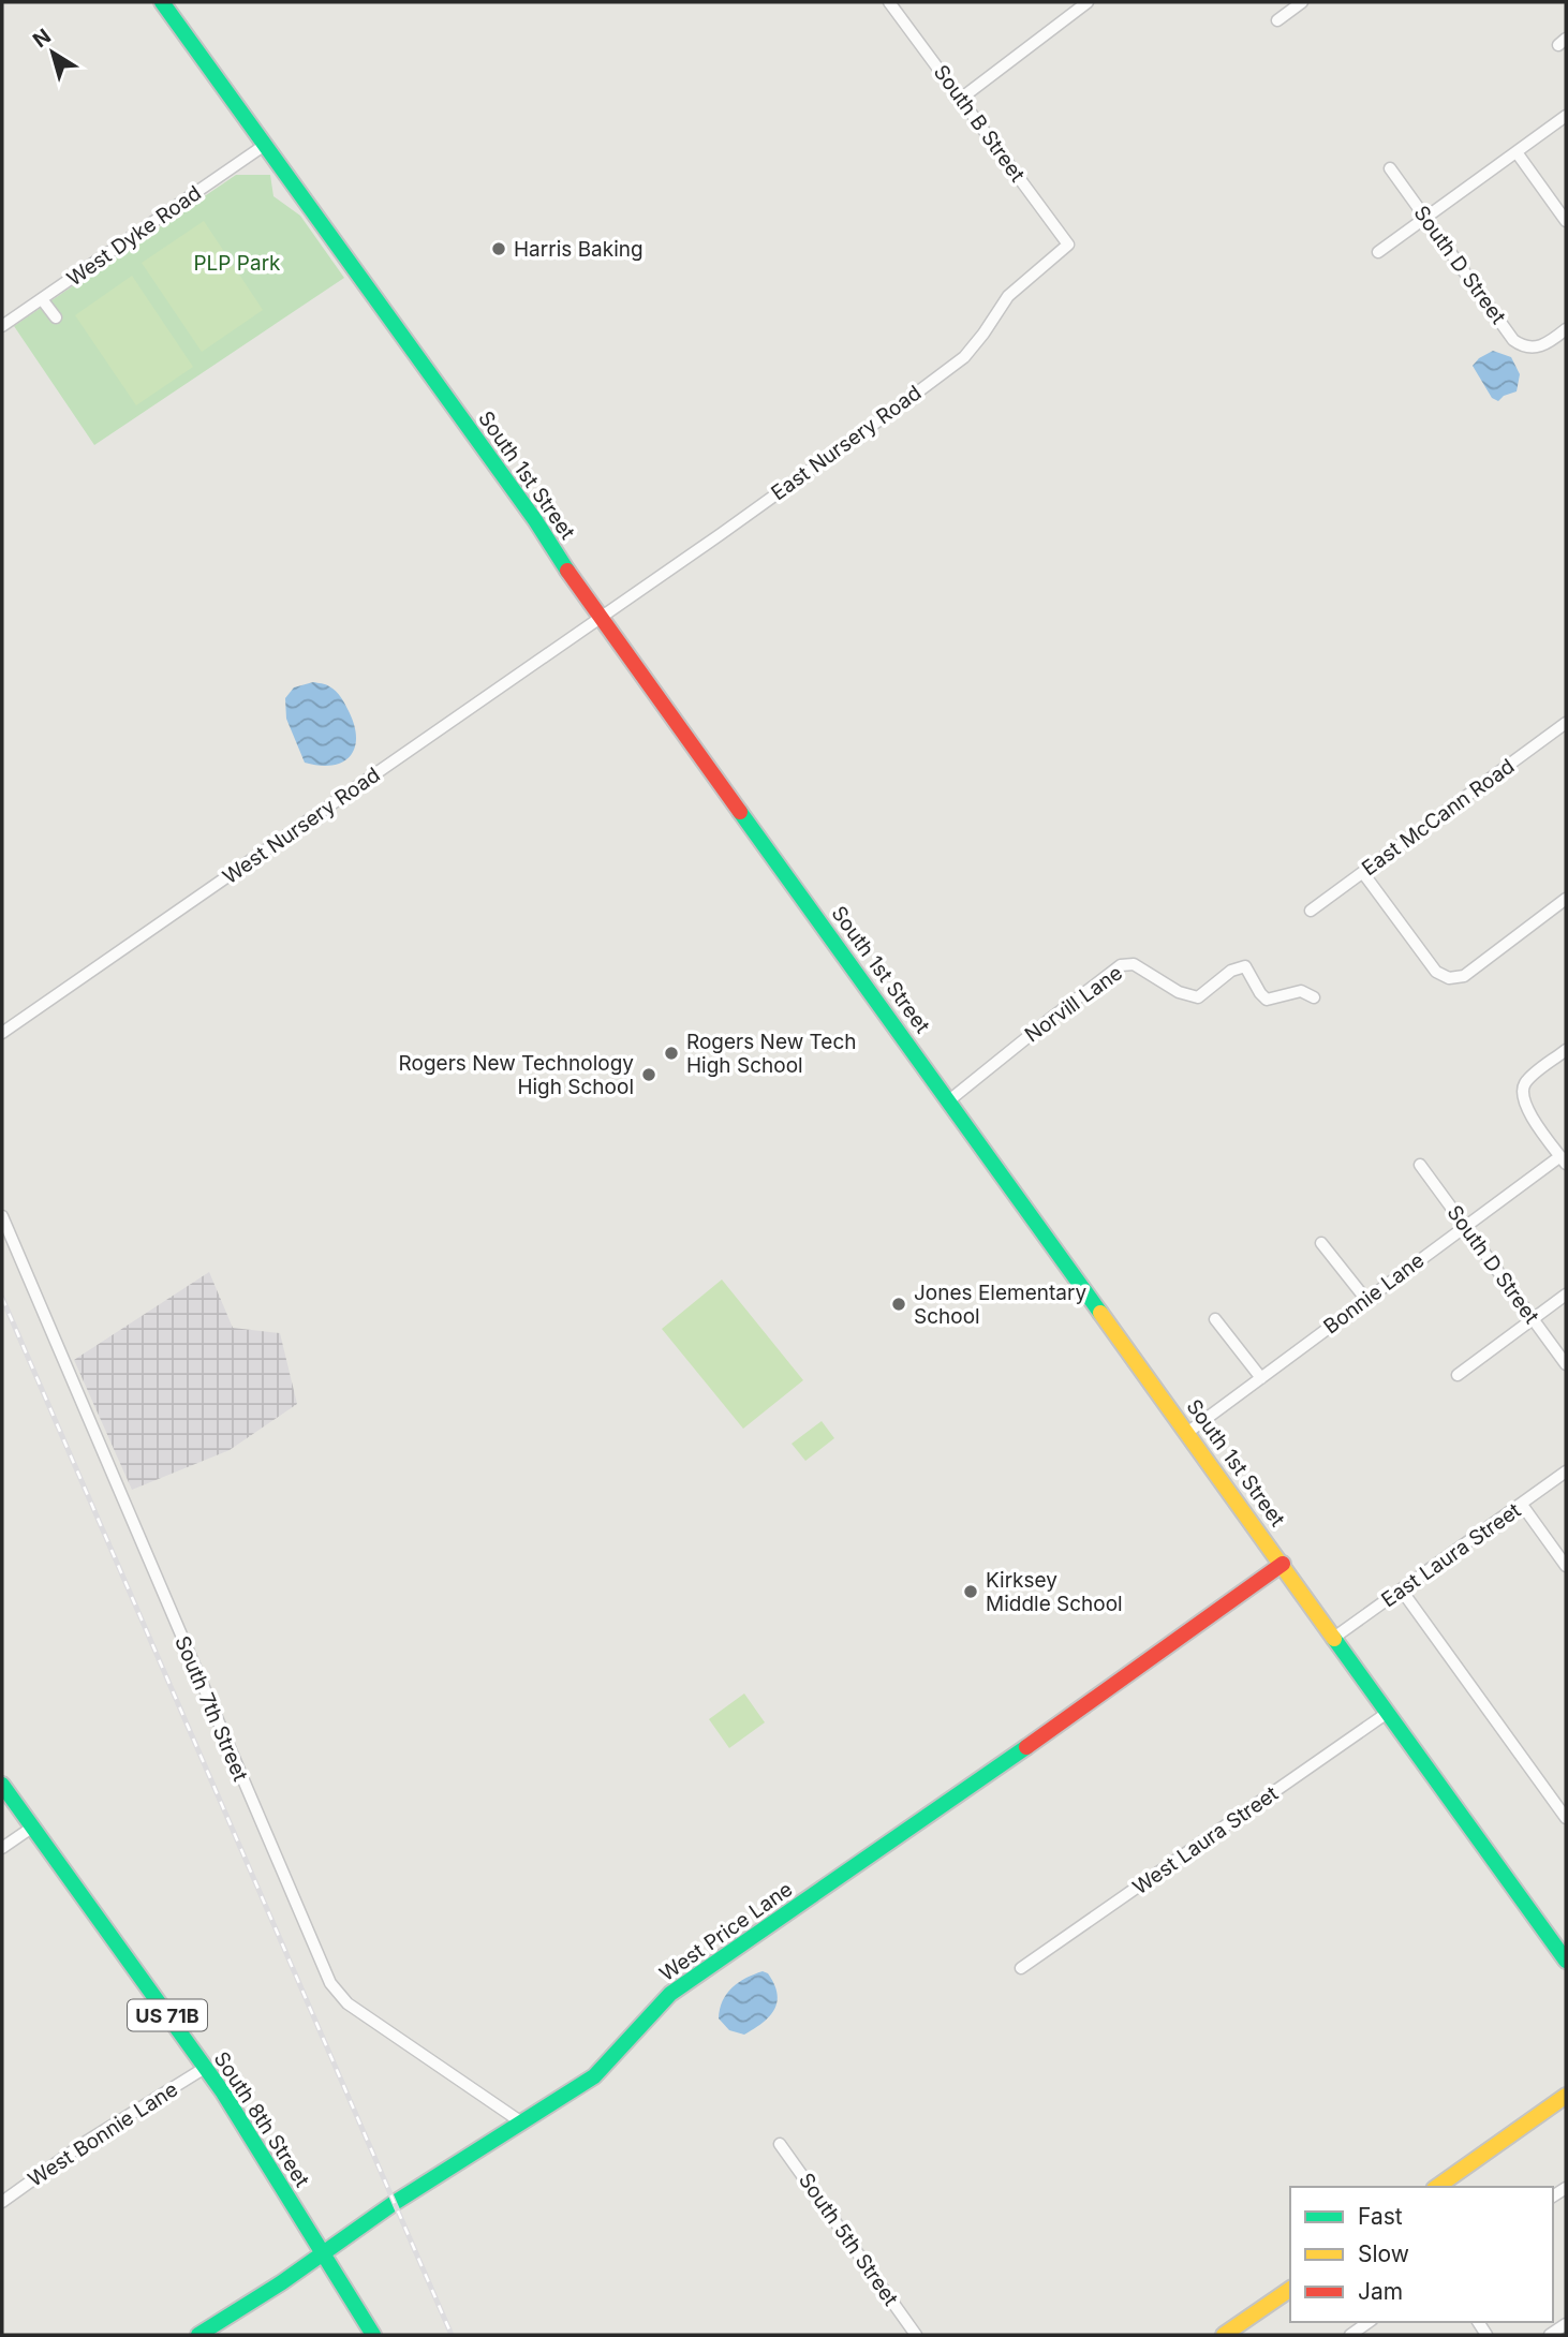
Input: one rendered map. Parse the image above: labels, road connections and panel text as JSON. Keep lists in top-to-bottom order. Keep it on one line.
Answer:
{"streets":{"main road":["South 1st Street","West Price Lane","US 71B","South 8th Street"],"street":["South B Street","West Dyke Road","South D Street","East Nursery Road","East McCann Road","West Nursery Road","Norvill Lane","Bonnie Lane","East Laura Street","South 7th Street","West Laura Street","West Bonnie Lane","South 5th Street"]},"crossings":[["South B Street","East Nursery Road"],["West Dyke Road","South 1st Street"],["South D Street","Bonnie Lane"],["East Nursery Road","South 1st Street"],["East Nursery Road","West Nursery Road"],["South 1st Street","West Nursery Road"],["South 1st Street","Norvill Lane"],["South 1st Street","Bonnie Lane"],["South 1st Street","East Laura Street"],["South 1st Street","West Laura Street"],["South 1st Street","West Price Lane"],["South 7th Street","West Price Lane"],["West Price Lane","South 8th Street"],["South 8th Street","West Bonnie Lane"]],"parks":["PLP Park"],"places":["Harris Baking","Rogers New Tech High School","Rogers New Technology High School","Jones Elementary School","Kirksey Middle School"],"legend":["Fast","Slow","Jam"],"north":"top left"}
